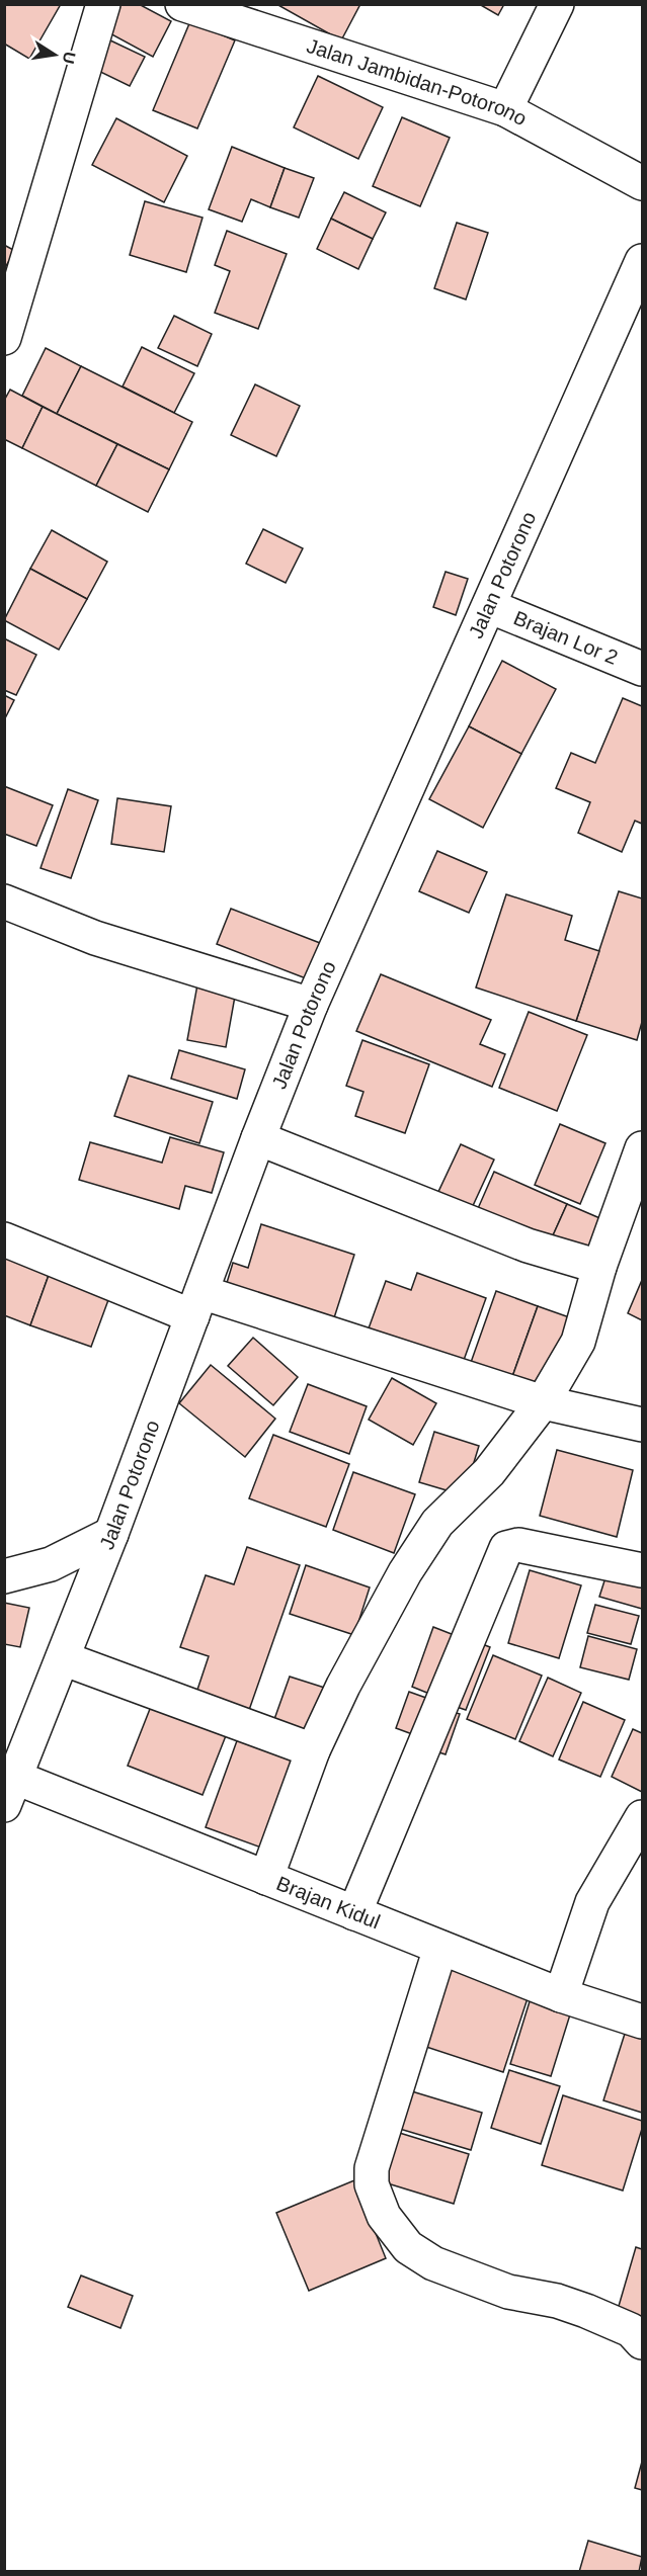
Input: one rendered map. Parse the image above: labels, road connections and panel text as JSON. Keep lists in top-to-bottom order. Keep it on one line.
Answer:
{"streets":{"street":["Jalan Jambidan-Potorono","Jalan Potorono","Brajan Lor 2","Brajan Kidul"]},"crossings":[["Jalan Potorono","Brajan Lor 2"],["Jalan Potorono","Brajan Kidul"]],"north":"right"}
